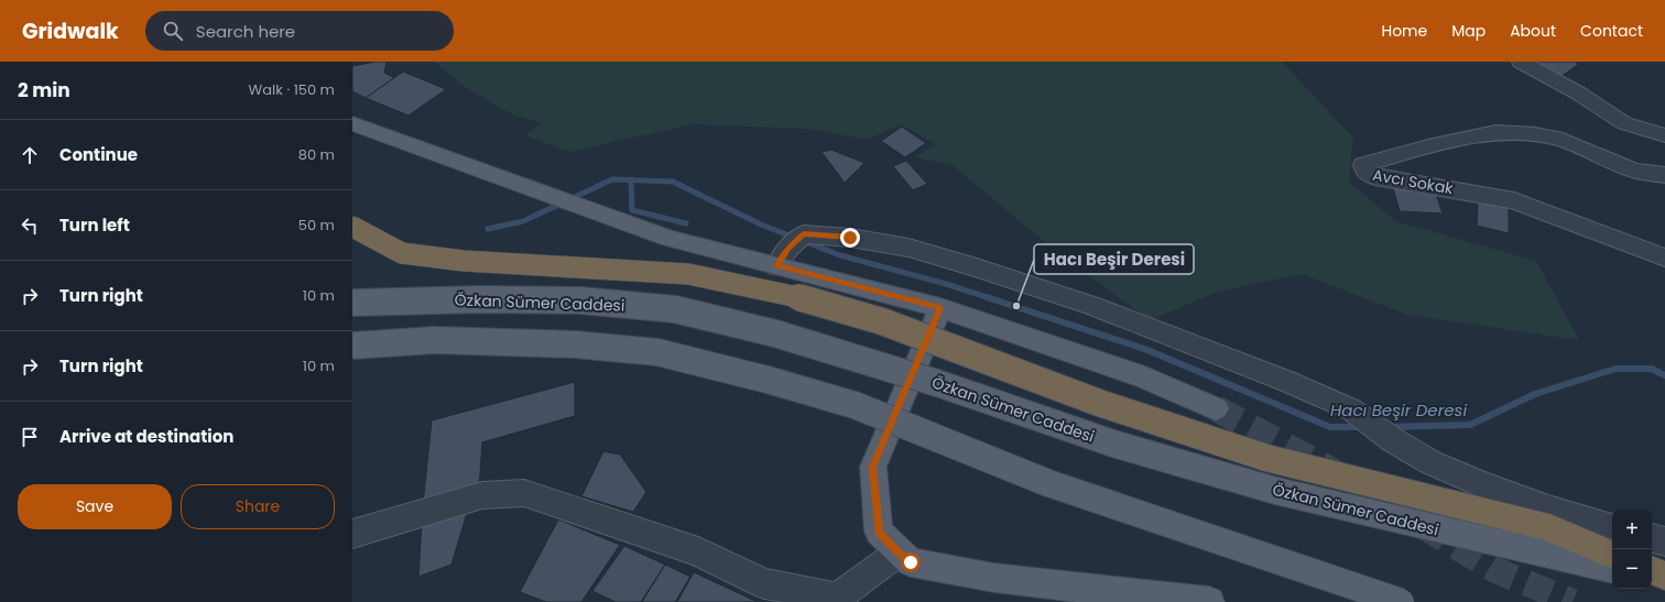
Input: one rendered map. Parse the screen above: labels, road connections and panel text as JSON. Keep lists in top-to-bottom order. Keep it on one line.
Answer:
{"streets":{"main road":["Özkan Sümer Caddesi"],"street":["Avcı Sokak"]},"water":["Hacı Beşir Deresi"],"places":["Hacı Beşir Deresi"],"page":{"header":"Gridwalk","search":"Search here","nav":["Home","Map","About","Contact"],"heading":["2 min","Walk · 150 m"],"list":[["Continue","80 m"],["Turn left","50 m"],["Turn right","10 m"],["Turn right","10 m"],"Arrive at destination"],"buttons":["Save","Share"],"map_buttons":["+","−"]}}
